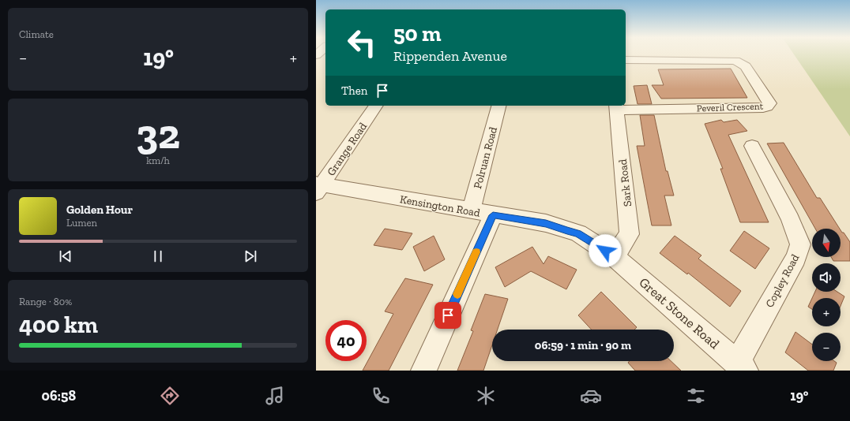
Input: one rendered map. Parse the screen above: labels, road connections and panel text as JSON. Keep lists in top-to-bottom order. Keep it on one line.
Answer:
{"streets":{"street":["Peveril Crescent","Grange Road","Polruan Road","Sark Road","Kensington Road","Copley Road","Great Stone Road"]},"crossings":[["Peveril Crescent","Sark Road"],["Grange Road","Kensington Road"],["Polruan Road","Kensington Road"],["Sark Road","Kensington Road"],["Sark Road","Great Stone Road"],["Kensington Road","Great Stone Road"],["Copley Road","Great Stone Road"]],"north":"bottom","page":{"tile":["Climate",["32","km/h"],["Range · 80%","400 km"]],"turn":["50 m","Rippenden Avenue"],"heat":["−","19°","+"],"then":"Then","song":["Golden Hour","Lumen"],"map_buttons":["+","−"],"limit":"40","trip":"06:59 · 1 min · 90 m","tabs":["06:58","19°"]}}
